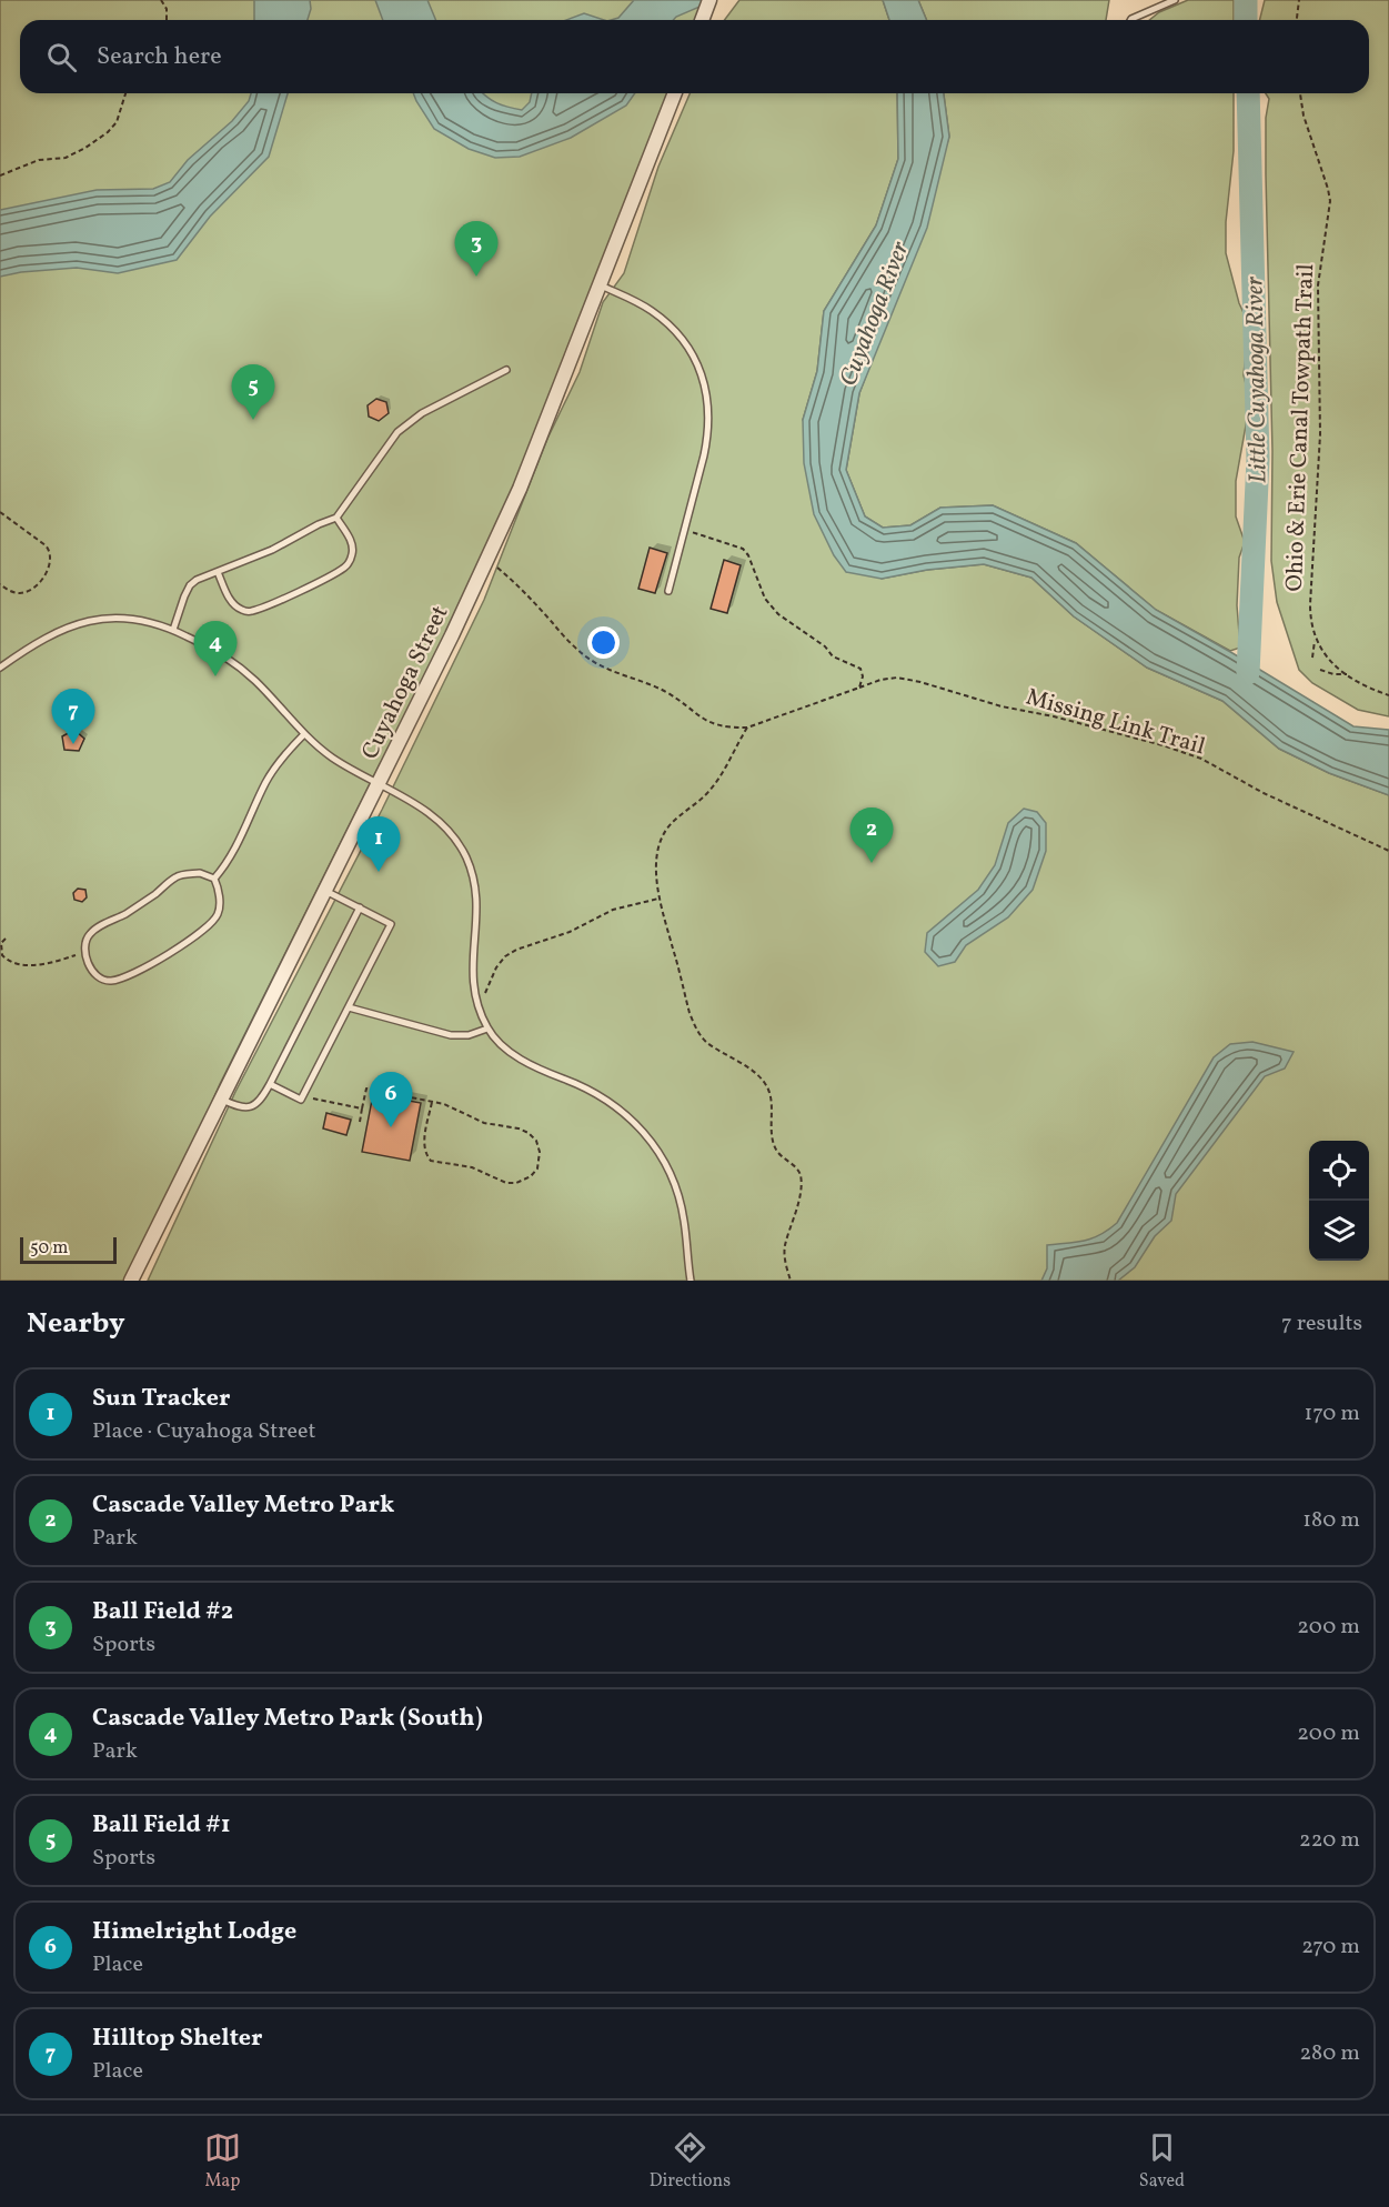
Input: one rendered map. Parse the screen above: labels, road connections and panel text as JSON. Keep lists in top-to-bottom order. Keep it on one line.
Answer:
{"streets":{"street":["Cuyahoga Street"],"path":["Ohio & Erie Canal Towpath Trail","Missing Link Trail"]},"water":["Cuyahoga River","Little Cuyahoga River"],"scale_bar":"50 m","page":{"search":"Search here","pins":["3","5","4","7","2","1","6"],"scale":"50 m","heading":["Nearby","7 results"],"list":[{"mark":"1","name":"Sun Tracker","note":"Place · Cuyahoga Street","value":"170 m"},{"mark":"2","name":"Cascade Valley Metro Park","note":"Park","value":"180 m"},{"mark":"3","name":"Ball Field #2","note":"Sports","value":"200 m"},{"mark":"4","name":"Cascade Valley Metro Park (South)","note":"Park","value":"200 m"},{"mark":"5","name":"Ball Field #1","note":"Sports","value":"220 m"},{"mark":"6","name":"Himelright Lodge","note":"Place","value":"270 m"},{"mark":"7","name":"Hilltop Shelter","note":"Place","value":"280 m"}],"nav":["Map","Directions","Saved"]}}
